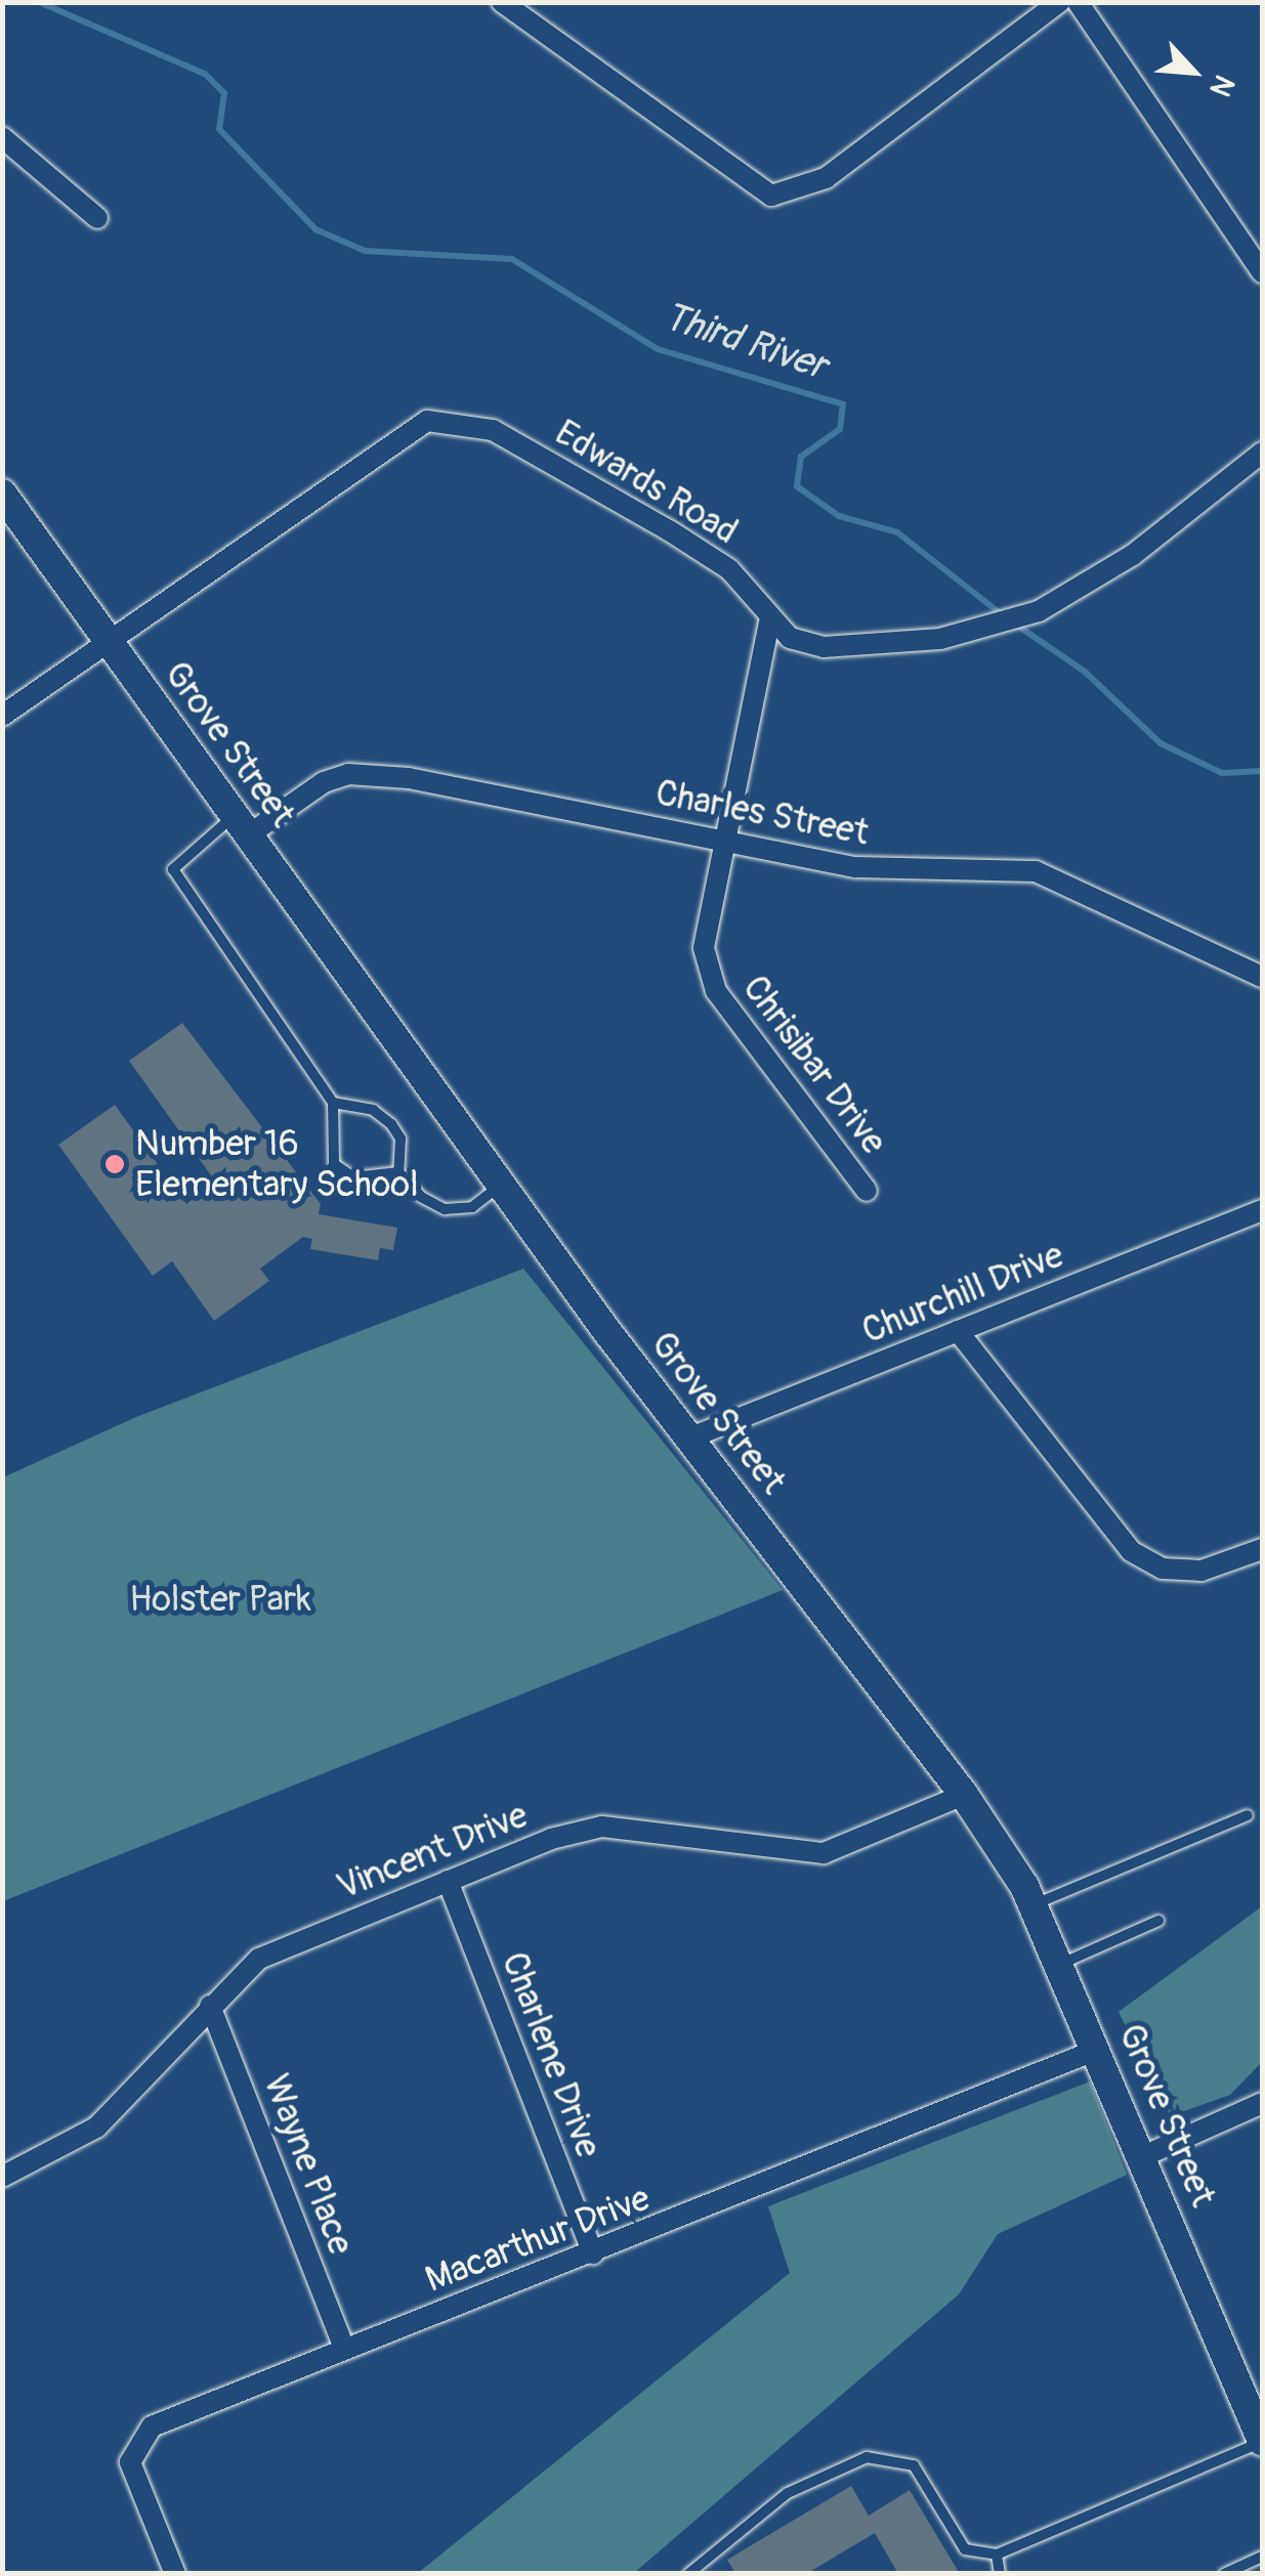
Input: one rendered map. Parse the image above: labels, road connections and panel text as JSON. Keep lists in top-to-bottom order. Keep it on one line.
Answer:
{"streets":{"street":["Edwards Road","Grove Street","Charles Street","Chrisibar Drive","Churchill Drive","Vincent Drive","Charlene Drive","Wayne Place","Macarthur Drive"]},"crossings":[["Edwards Road","Grove Street"],["Edwards Road","Chrisibar Drive"],["Grove Street","Charles Street"],["Grove Street","Churchill Drive"],["Grove Street","Vincent Drive"],["Grove Street","Macarthur Drive"],["Charles Street","Chrisibar Drive"],["Vincent Drive","Charlene Drive"],["Vincent Drive","Wayne Place"],["Charlene Drive","Macarthur Drive"],["Wayne Place","Macarthur Drive"]],"water":["Third River"],"parks":["Holster Park"],"places":["Number 16 Elementary School"],"north":"bottom right"}
